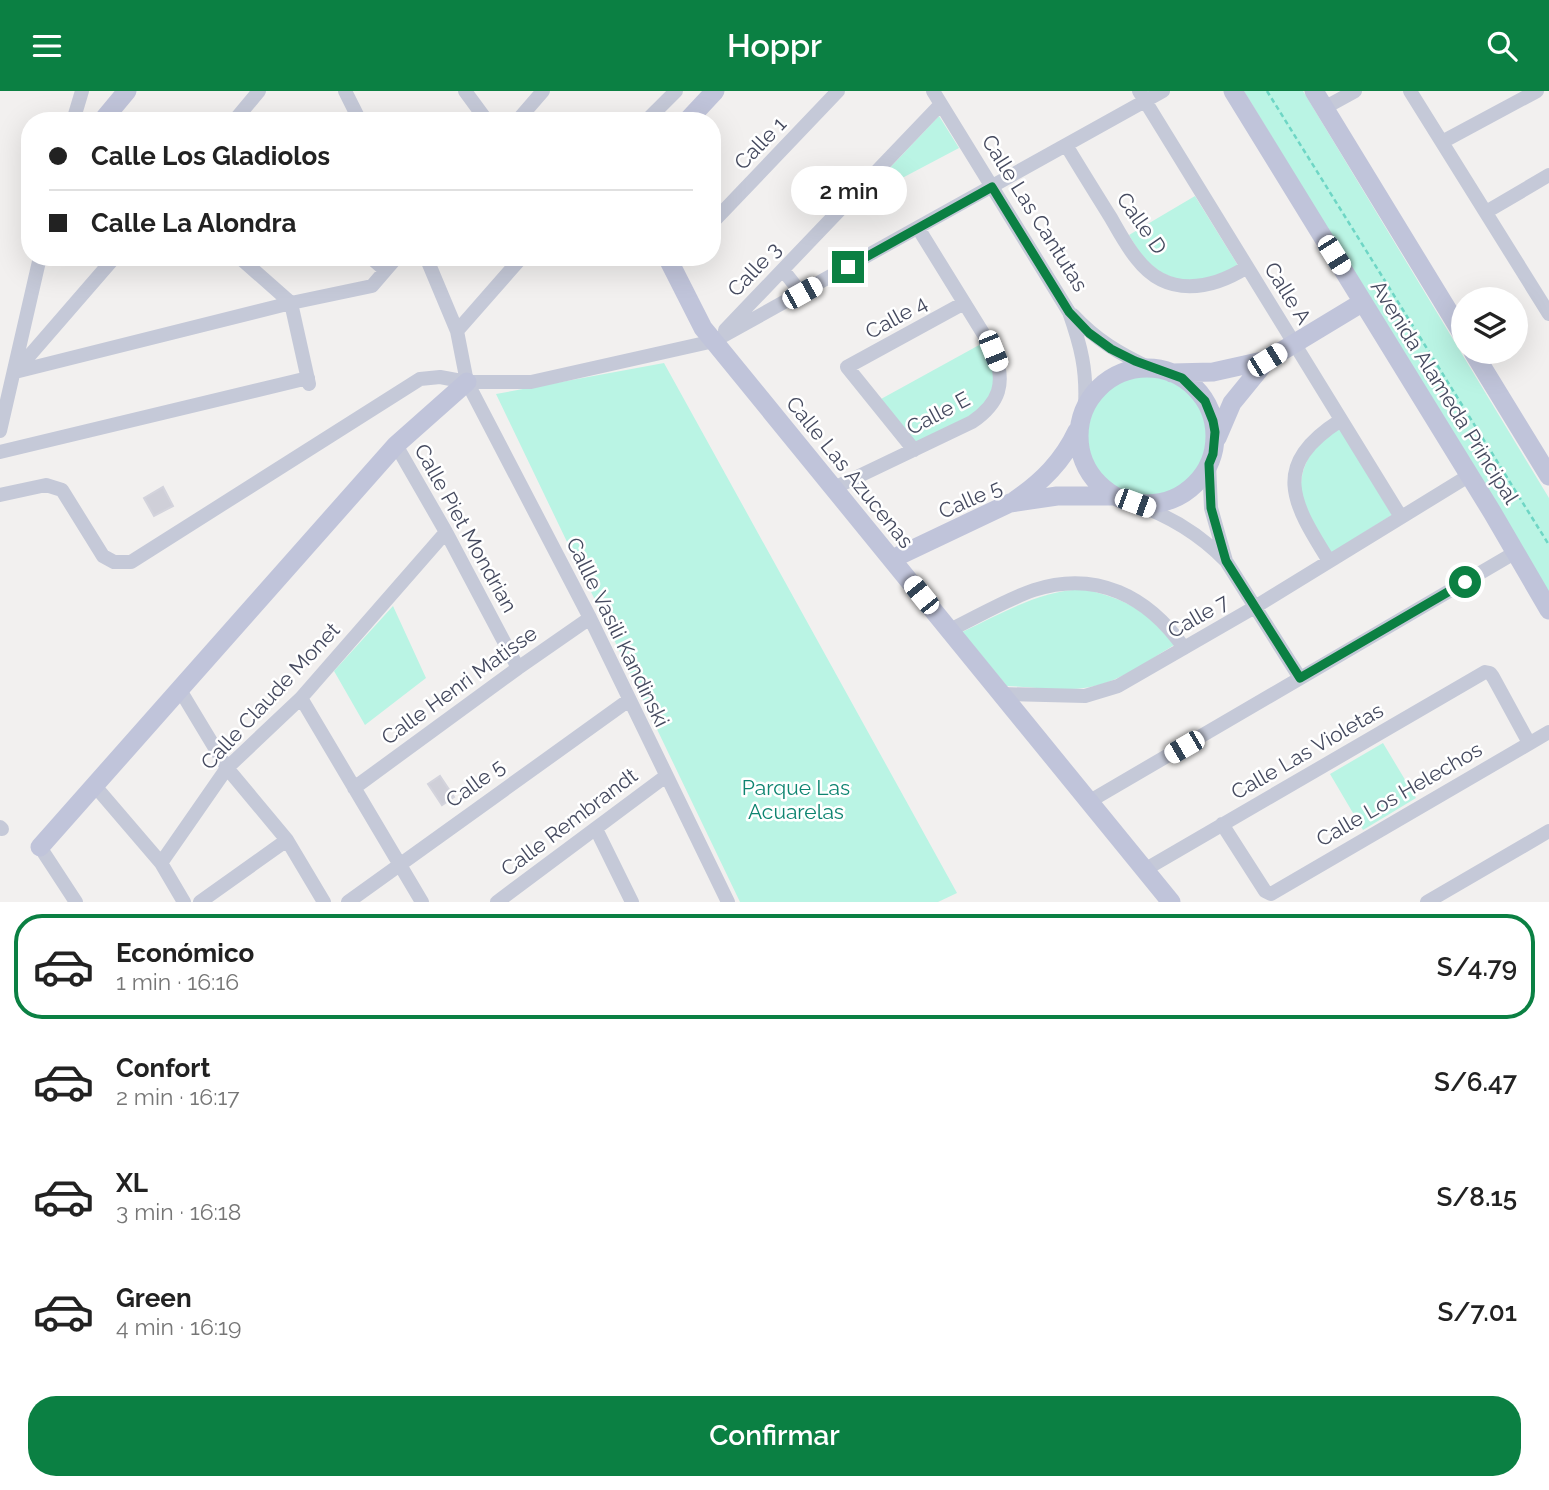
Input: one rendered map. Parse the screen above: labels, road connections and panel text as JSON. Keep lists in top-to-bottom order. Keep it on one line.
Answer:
{"streets":{"street":["Calle 1","Calle Las Cantutas","Calle D","Calle 3","Calle A","Calle 4","Avenida Alameda Principal","Calle E","Calle Las Azucenas","Calle 5","Calle Piet Mondrian","Calle 7","Callle Vasili Kandinski","Calle Henri Matisse","Calle Claude Monet","Calle Las Violetas","Calle Los Helechos","Calle Rembrandt"]},"crossings":[["Calle Las Cantutas","Calle 3"],["Calle Las Cantutas","Calle 5"],["Calle D","Calle A"],["Calle 3","Calle Las Azucenas"],["Calle A","Calle 7"],["Calle 4","Calle E"],["Avenida Alameda Principal","Calle 7"],["Calle E","Calle Las Azucenas"],["Calle Las Azucenas","Calle 5"],["Calle Las Azucenas","Calle 7"],["Calle Las Azucenas","Calle Las Violetas"],["Calle 5","Callle Vasili Kandinski"],["Calle Piet Mondrian","Calle Henri Matisse"],["Calle Piet Mondrian","Calle Claude Monet"],["Callle Vasili Kandinski","Calle Henri Matisse"],["Callle Vasili Kandinski","Calle Rembrandt"],["Calle Las Violetas","Calle Los Helechos"]],"parks":["Parque Las Acuarelas"],"page":{"header":"Hoppr","banner":["Calle Los Gladiolos","Calle La Alondra"],"bubble":"2 min","list":[{"name":"Económico","note":"1 min · 16:16","value":"S/4.79"},{"name":"Confort","note":"2 min · 16:17","value":"S/6.47"},{"name":"XL","note":"3 min · 16:18","value":"S/8.15"},{"name":"Green","note":"4 min · 16:19","value":"S/7.01"}],"buttons":"Confirmar"}}
